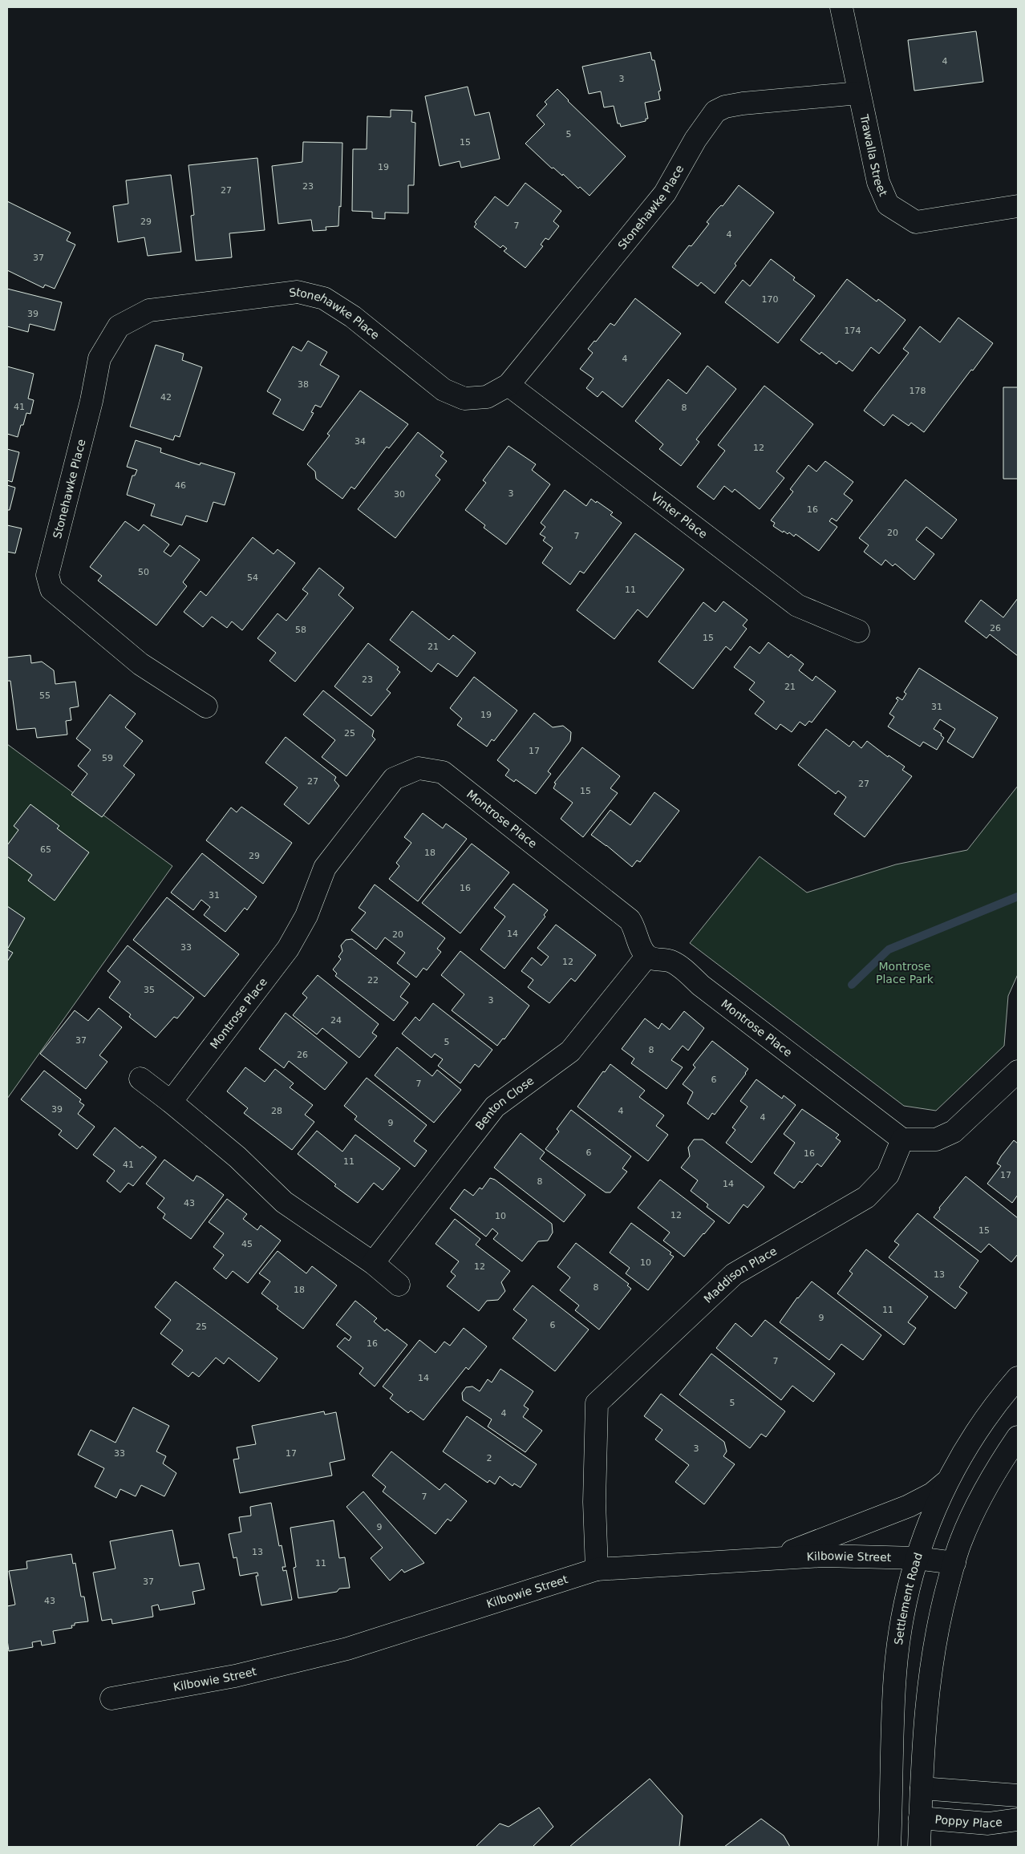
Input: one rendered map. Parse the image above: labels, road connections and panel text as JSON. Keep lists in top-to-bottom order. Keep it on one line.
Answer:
{"streets":{"street":["Trawalla Street","Stonehawke Place","Vinter Place","Montrose Place","Benton Close","Maddison Place","Kilbowie Street","Settlement Road","Poppy Place"]},"crossings":[["Trawalla Street","Stonehawke Place"],["Stonehawke Place","Vinter Place"],["Montrose Place","Benton Close"],["Montrose Place","Maddison Place"],["Maddison Place","Kilbowie Street"],["Kilbowie Street","Settlement Road"]],"parks":["Montrose Place Park"],"house_numbers":["4","3","5","15","19","23","27","29","7","4","37","170","39","174","4","38","178","42","41","8","34","12","46","3","30","16","20","7","50","54","11","26","58","15","21","23","21","55","31","19","25","17","59","27","27","15","65","18","29","16","31","14","20","33","12","22","35","3","24","37","5","8","26","6","7","39","28","4","4","9","6","16","11","41","17","8","14","43","12","10","15","45","10","12","13","8","18","11","9","6","25","16","7","14","5","4","3","33","17","2","7","9","13","11","37","43"]}
